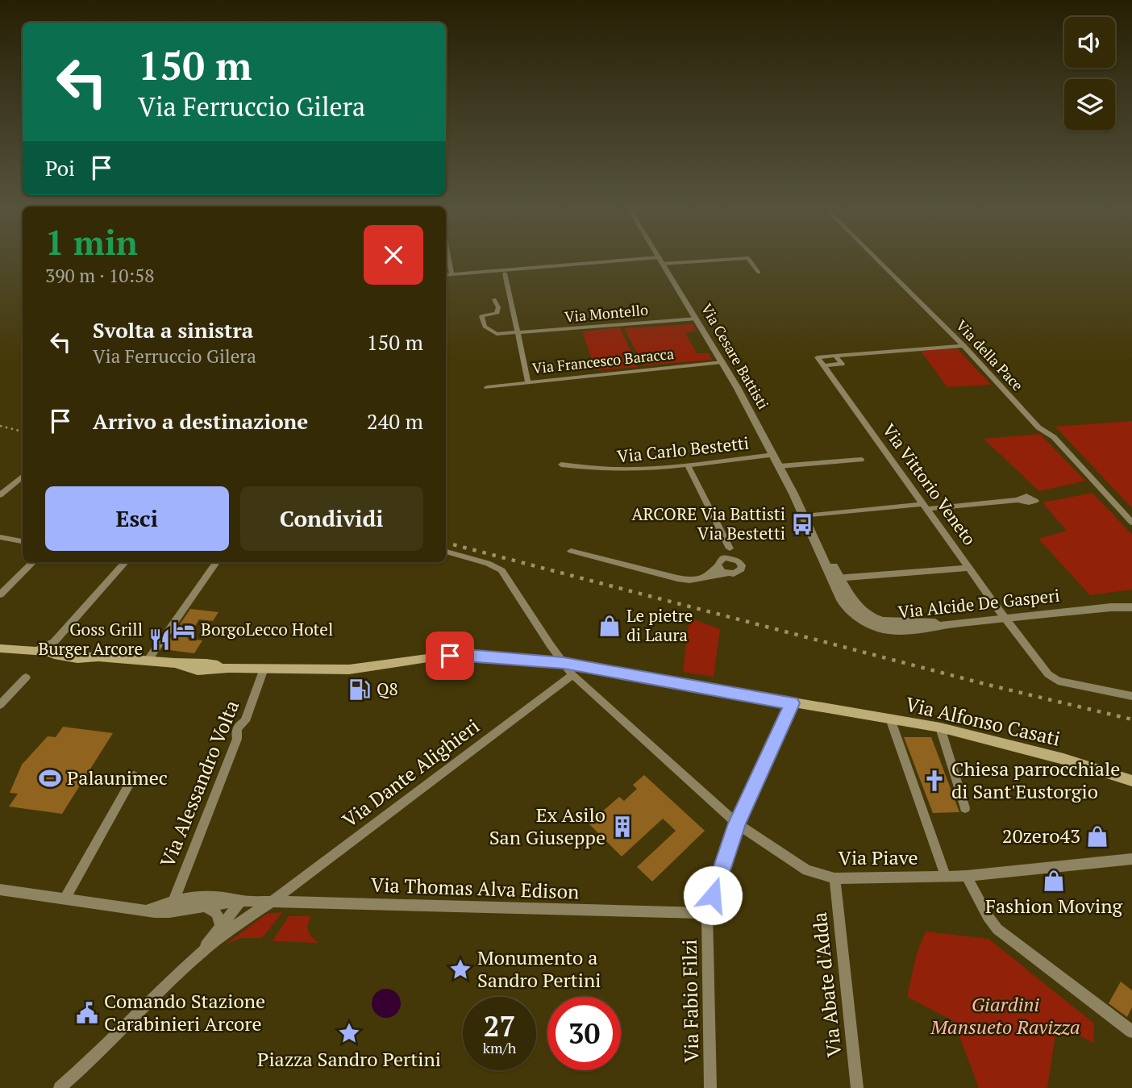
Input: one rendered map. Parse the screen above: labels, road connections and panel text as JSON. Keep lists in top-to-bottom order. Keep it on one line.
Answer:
{"streets":{"main road":["Via Alfonso Casati"],"street":["Via Montello","Via della Pace","Via Cesare Battisti","Via Francesco Baracca","Via Carlo Bestetti","Via Vittorio Veneto","Via Alcide De Gasperi","Via Dante Alighieri","Via Alessandro Volta","Via Piave","Via Thomas Alva Edison","Via Abate d'Adda","Via Fabio Filzi"]},"crossings":[["Via Montello","Via Cesare Battisti"],["Via Cesare Battisti","Via Francesco Baracca"],["Via Cesare Battisti","Via Carlo Bestetti"],["Via Cesare Battisti","Via Alcide De Gasperi"],["Via Vittorio Veneto","Via Alcide De Gasperi"],["Via Alfonso Casati","Via Alessandro Volta"],["Via Alfonso Casati","Via Piave"],["Via Alfonso Casati","Via Fabio Filzi"],["Via Dante Alighieri","Via Piave"],["Via Dante Alighieri","Via Thomas Alva Edison"],["Via Alessandro Volta","Via Thomas Alva Edison"],["Via Piave","Via Abate d'Adda"],["Via Piave","Via Fabio Filzi"],["Via Thomas Alva Edison","Via Fabio Filzi"]],"parks":["Giardini Mansueto Ravizza"],"places":{"bus stop":["ARCORE Via Battisti Via Bestetti"],"shop":["Le pietre di Laura","20zero43","Fashion Moving"],"hotel":["BorgoLecco Hotel"],"restaurant":["Goss Grill Burger Arcore"],"fuel station":["Q8"],"sports":["Palaunimec"],"church":["Chiesa parrocchiale di Sant'Eustorgio"],"building":["Ex Asilo San Giuseppe"],"place":["Monumento a Sandro Pertini","Piazza Sandro Pertini"],"public building":["Comando Stazione Carabinieri Arcore"]},"page":{"turn":["150 m","Via Ferruccio Gilera"],"then":"Poi","heading":["1 min","390 m · 10:58"],"list":[{"name":"Svolta a sinistra","note":"Via Ferruccio Gilera","value":"150 m"},{"name":"Arrivo a destinazione","value":"240 m"}],"buttons":["Esci","Condividi"],"speed":"27 km/h","limit":"30"}}
